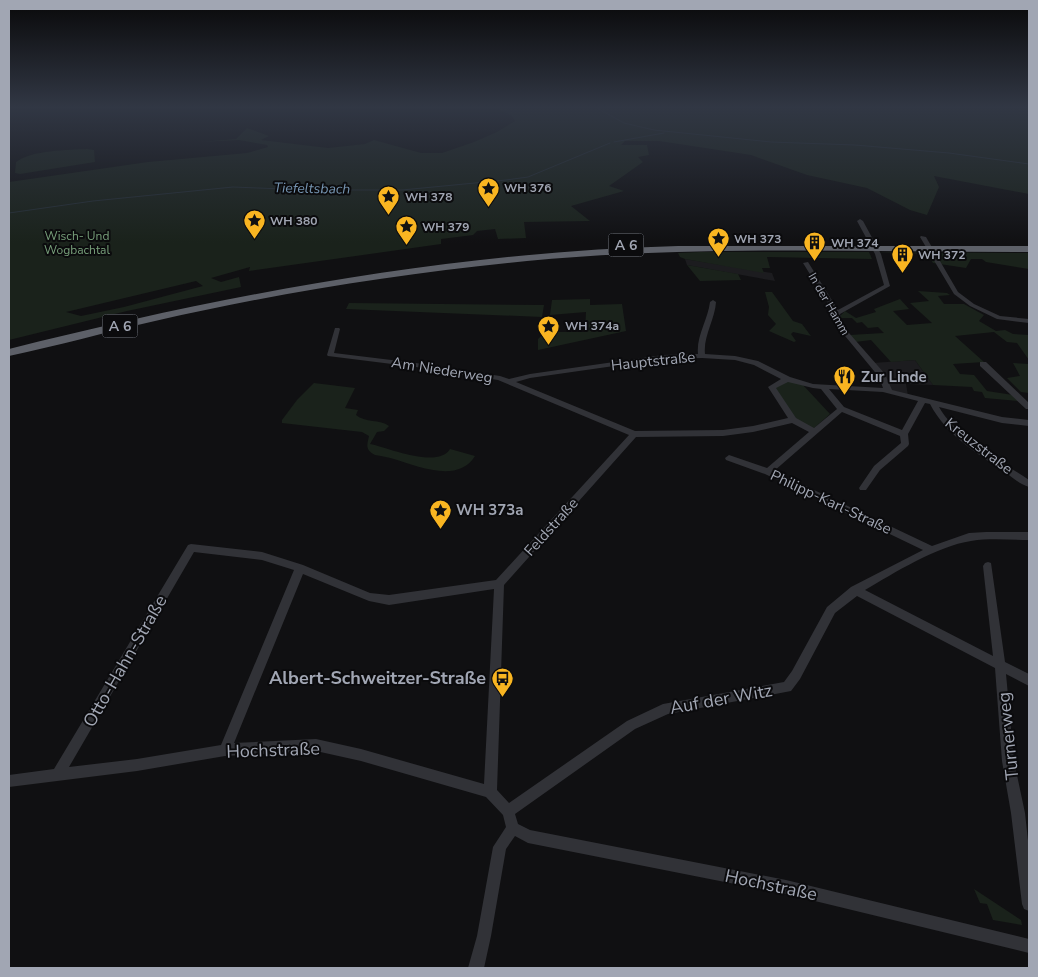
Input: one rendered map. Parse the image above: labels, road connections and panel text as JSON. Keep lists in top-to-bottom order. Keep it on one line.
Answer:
{"streets":{"highway":["A 6"],"street":["In der Hamm","Hauptstraße","Am Niederweg","Kreuzstraße","Philipp-Karl-Straße","Feldstraße","Otto-Hahn-Straße","Auf der Witz","Turnerweg","Hochstraße"]},"crossings":[["In der Hamm","Hauptstraße"],["Hauptstraße","Am Niederweg"],["Hauptstraße","Kreuzstraße"],["Am Niederweg","Feldstraße"],["Philipp-Karl-Straße","Auf der Witz"],["Otto-Hahn-Straße","Hochstraße"],["Auf der Witz","Hochstraße"]],"water":["Tiefeltsbach"],"parks":["Wisch- Und Wogbachtal"],"places":{"place":["WH 376","WH 378","WH 380","WH 379","WH 373","WH 374a","WH 373a"],"building":["WH 374","WH 372"],"restaurant":["Zur Linde"],"bus stop":["Albert-Schweitzer-Straße"]}}
